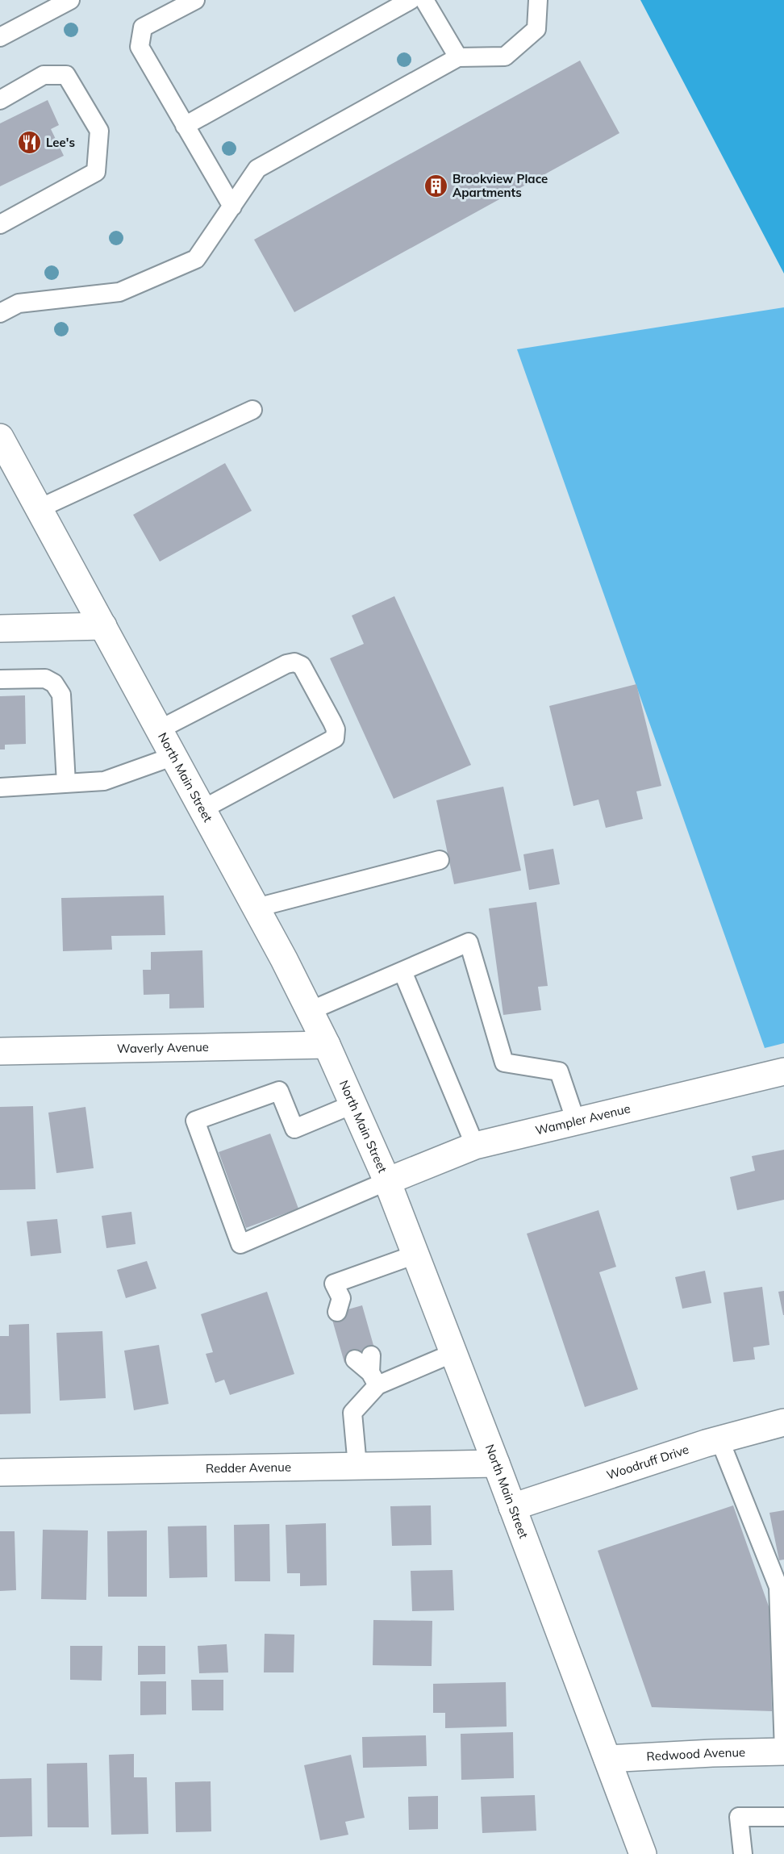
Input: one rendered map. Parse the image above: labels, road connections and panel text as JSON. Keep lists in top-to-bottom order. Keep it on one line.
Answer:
{"streets":{"street":["North Main Street","Waverly Avenue","Wampler Avenue","Woodruff Drive","Redder Avenue","Redwood Avenue"]},"crossings":[["North Main Street","Waverly Avenue"],["North Main Street","Wampler Avenue"],["North Main Street","Woodruff Drive"],["North Main Street","Redder Avenue"],["North Main Street","Redwood Avenue"]],"places":{"restaurant":["Lee's"],"building":["Brookview Place Apartments"]}}
